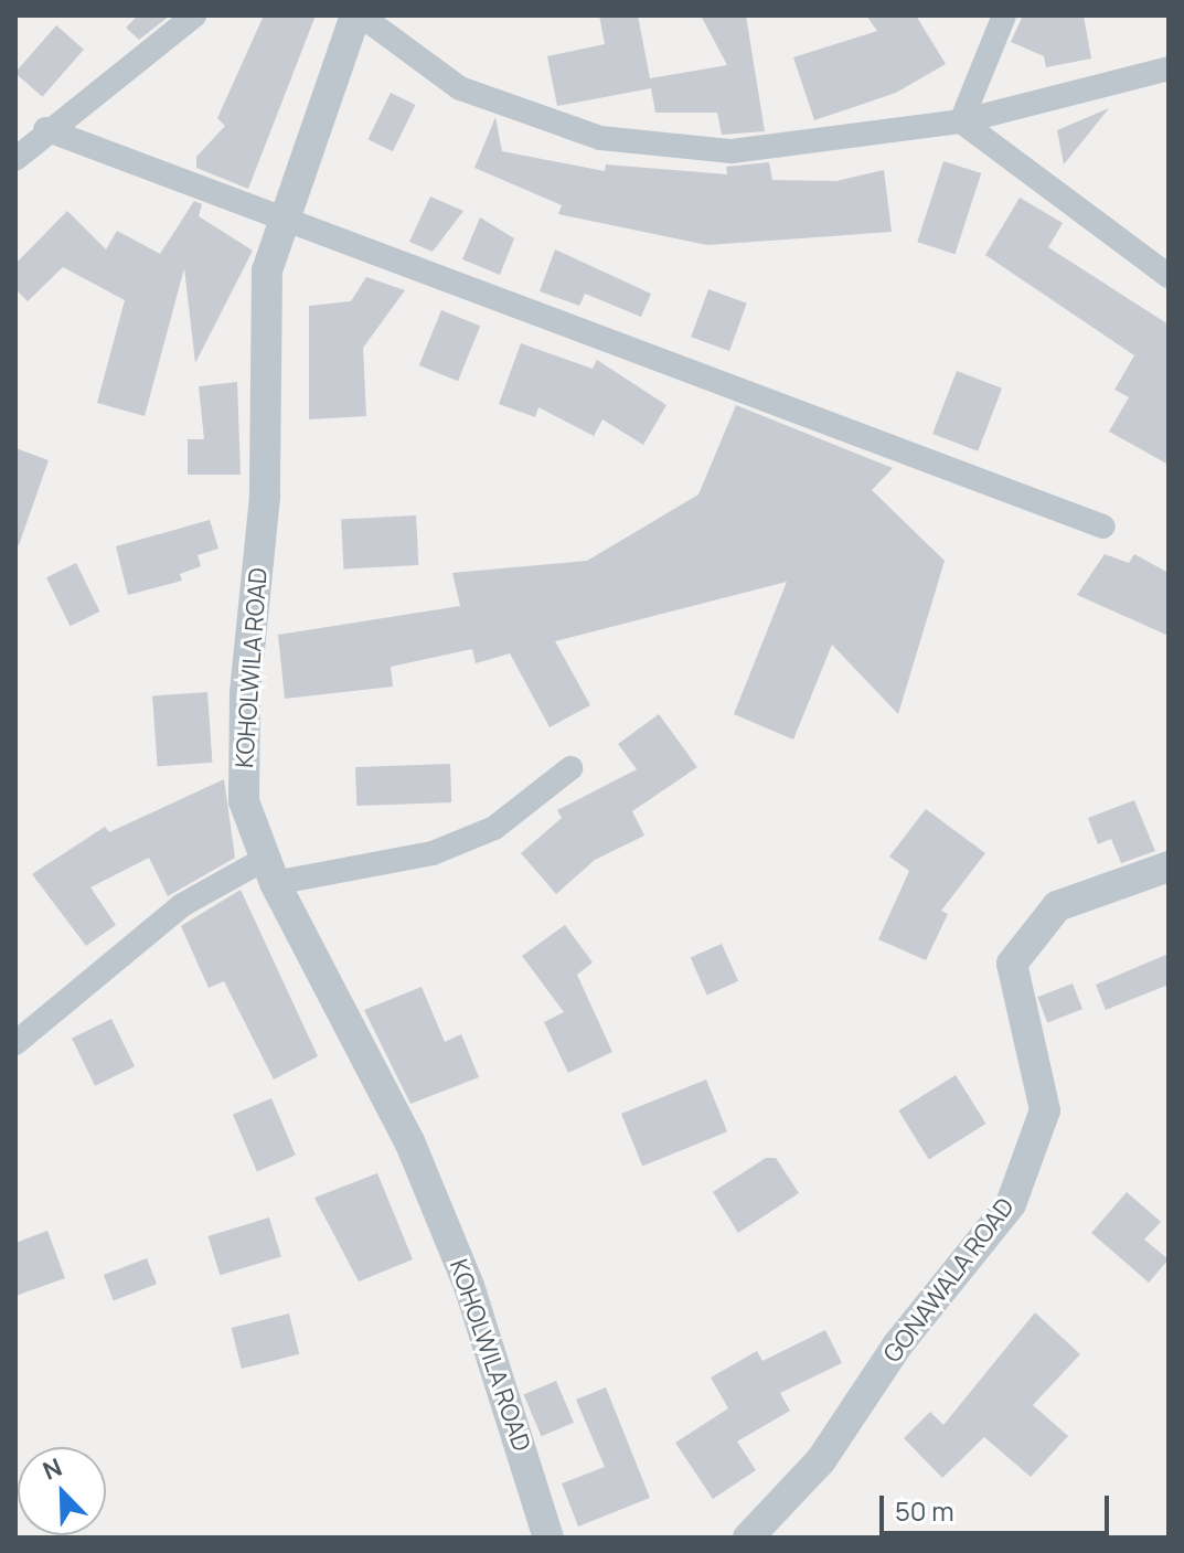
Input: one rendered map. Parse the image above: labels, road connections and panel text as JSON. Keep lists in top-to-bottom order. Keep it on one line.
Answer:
{"streets":{"street":["KOHOLWILA ROAD","GONAWALA ROAD"]},"scale_bar":"50 m","north":"top left"}
